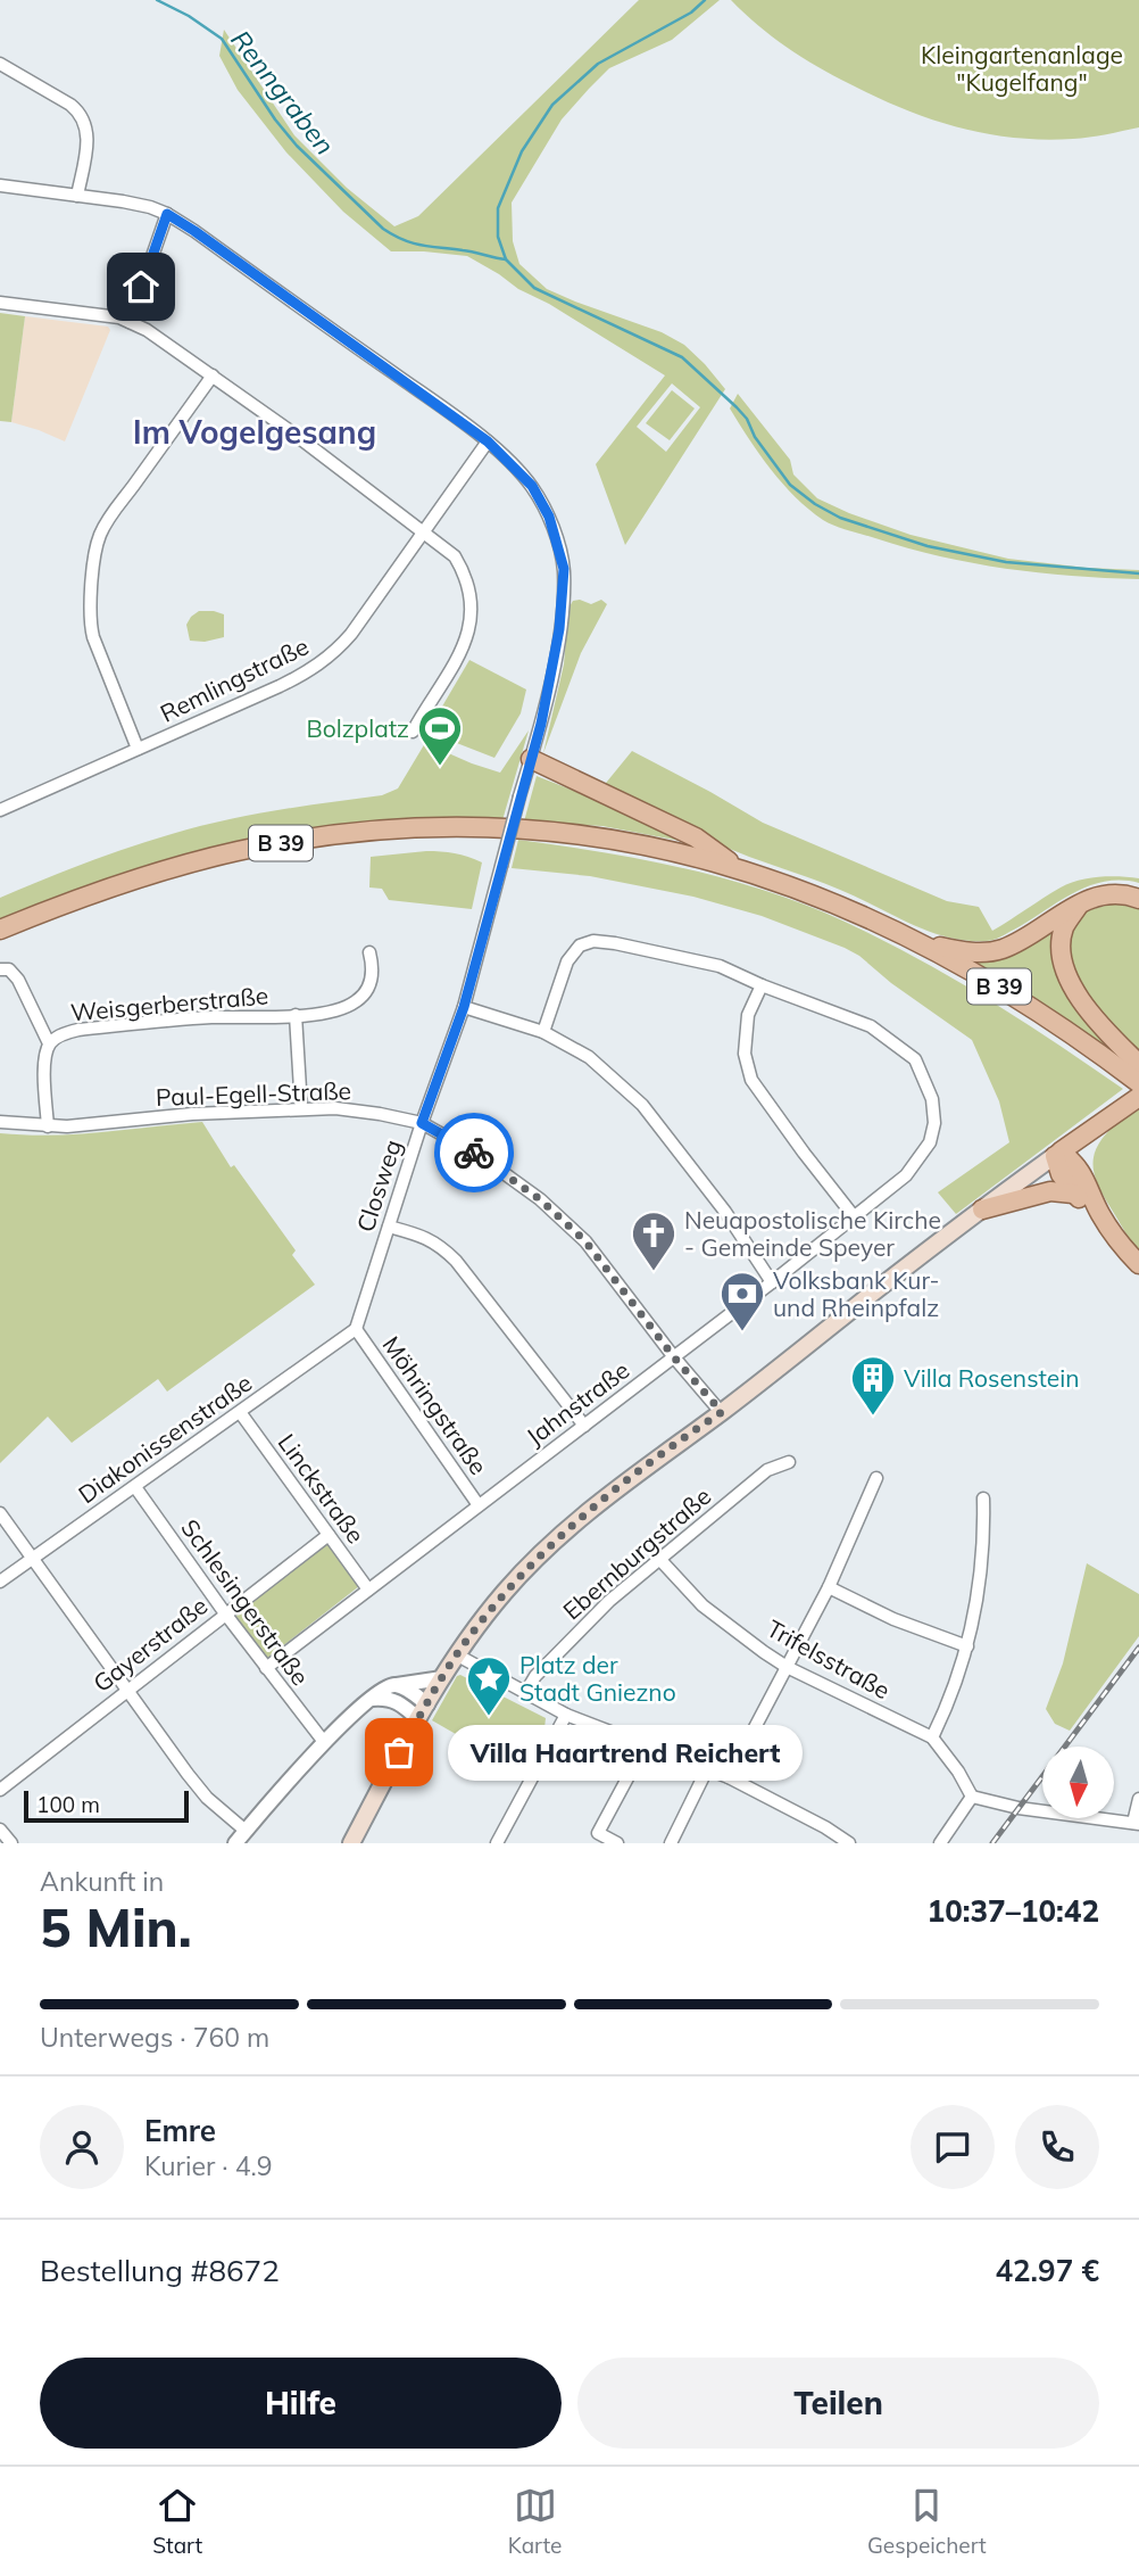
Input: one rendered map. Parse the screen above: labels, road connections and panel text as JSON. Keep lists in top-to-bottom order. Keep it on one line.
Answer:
{"streets":{"main road":["B 39"],"street":["Remlingstraße","Weisgerberstraße","Paul-Egell-Straße","Closweg","Jahnstraße","Möhringstraße","Diakonissenstraße","Linckstraße","Ebernburgstraße","Schlesingerstraße","Gayerstraße","Trifelsstraße"]},"crossings":[["Remlingstraße","Closweg"],["Weisgerberstraße","Paul-Egell-Straße"],["Paul-Egell-Straße","Closweg"],["Paul-Egell-Straße","Jahnstraße"],["Closweg","Möhringstraße"],["Closweg","Diakonissenstraße"],["Jahnstraße","Möhringstraße"],["Jahnstraße","Linckstraße"],["Jahnstraße","Schlesingerstraße"],["Möhringstraße","Diakonissenstraße"],["Diakonissenstraße","Linckstraße"],["Diakonissenstraße","Schlesingerstraße"],["Linckstraße","Gayerstraße"],["Ebernburgstraße","Trifelsstraße"],["Schlesingerstraße","Gayerstraße"]],"districts":["Im Vogelgesang"],"water":["Renngraben"],"parks":["Kleingartenanlage \"Kugelfang\""],"places":{"sports":["Bolzplatz"],"church":["Neuapostolische Kirche - Gemeinde Speyer"],"bank":["Volksbank Kur- und Rheinpfalz"],"building":["Villa Rosenstein"],"place":["Platz der Stadt Gniezno"],"other":["Villa Haartrend Reichert"]},"scale_bar":"100 m","north":"bottom","page":{"bubble":"Villa Haartrend Reichert","scale":"100 m","heading":["5 Min.","Ankunft in","10:37–10:42"],"panel":["Emre","Kurier · 4.9","Bestellung #8672","42.97 €"],"bar":"Unterwegs · 760 m","buttons":["Hilfe","Teilen"],"tabs":["Start","Karte","Gespeichert"]}}
